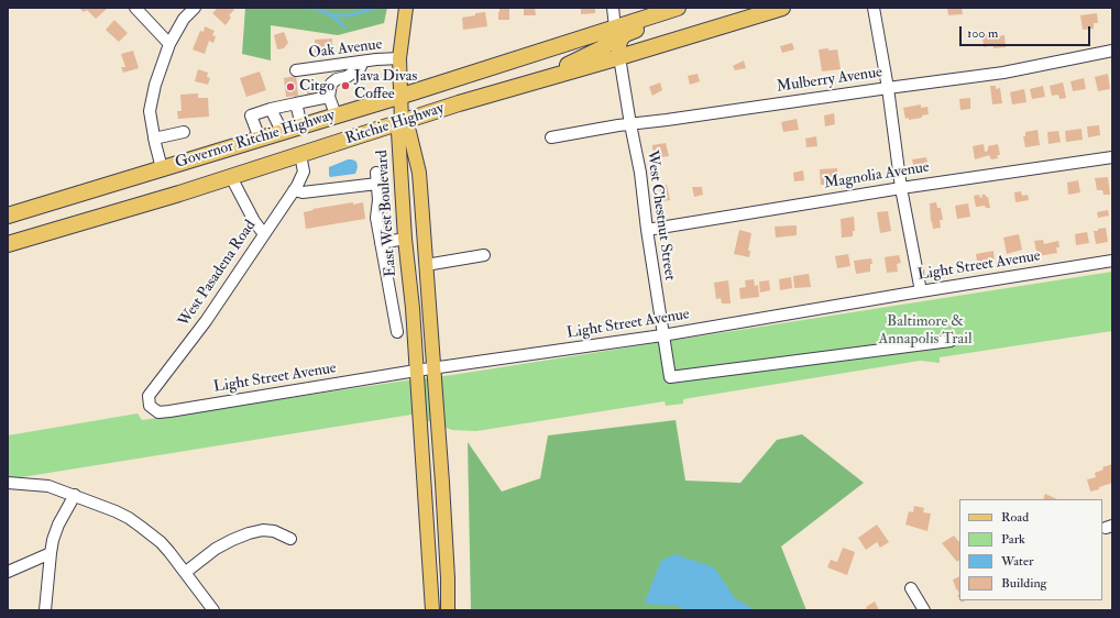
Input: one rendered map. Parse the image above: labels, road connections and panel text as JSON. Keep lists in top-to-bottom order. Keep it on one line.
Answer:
{"streets":{"highway":["Ritchie Highway","Governor Ritchie Highway"],"main road":["East West Boulevard"],"street":["Oak Avenue","Mulberry Avenue","Magnolia Avenue","West Chestnut Street","Light Street Avenue","West Pasadena Road"]},"crossings":[["Mulberry Avenue","West Chestnut Street"],["Ritchie Highway","East West Boulevard"],["Ritchie Highway","West Chestnut Street"],["Ritchie Highway","West Pasadena Road"],["Magnolia Avenue","West Chestnut Street"],["East West Boulevard","Light Street Avenue"],["West Chestnut Street","Light Street Avenue"],["Light Street Avenue","West Pasadena Road"]],"parks":["Baltimore & Annapolis Trail"],"places":["Java Divas Coffee","Citgo"],"legend":["Road","Park","Water","Building"],"scale_bar":"100 m"}
